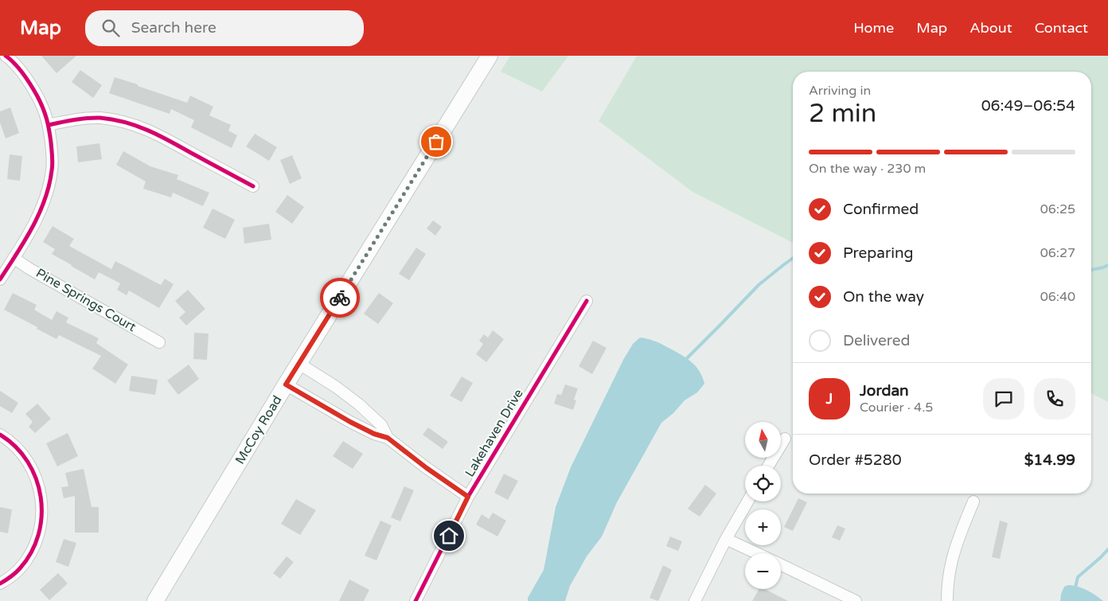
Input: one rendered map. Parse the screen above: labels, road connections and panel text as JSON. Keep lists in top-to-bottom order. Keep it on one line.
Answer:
{"streets":{"main road":["McCoy Road"],"street":["Pine Springs Court","Lakehaven Drive"]},"north":"top","page":{"header":"Map","search":"Search here","nav":["Home","Map","About","Contact"],"heading":["2 min","Arriving in","06:49–06:54"],"panel":["Jordan","Courier · 4.5","Order #5280","$14.99"],"bar":"On the way · 230 m","list":[["Confirmed","06:25"],["Preparing","06:27"],["On the way","06:40"],"Delivered"],"round":"J","map_buttons":["+","−"]}}
